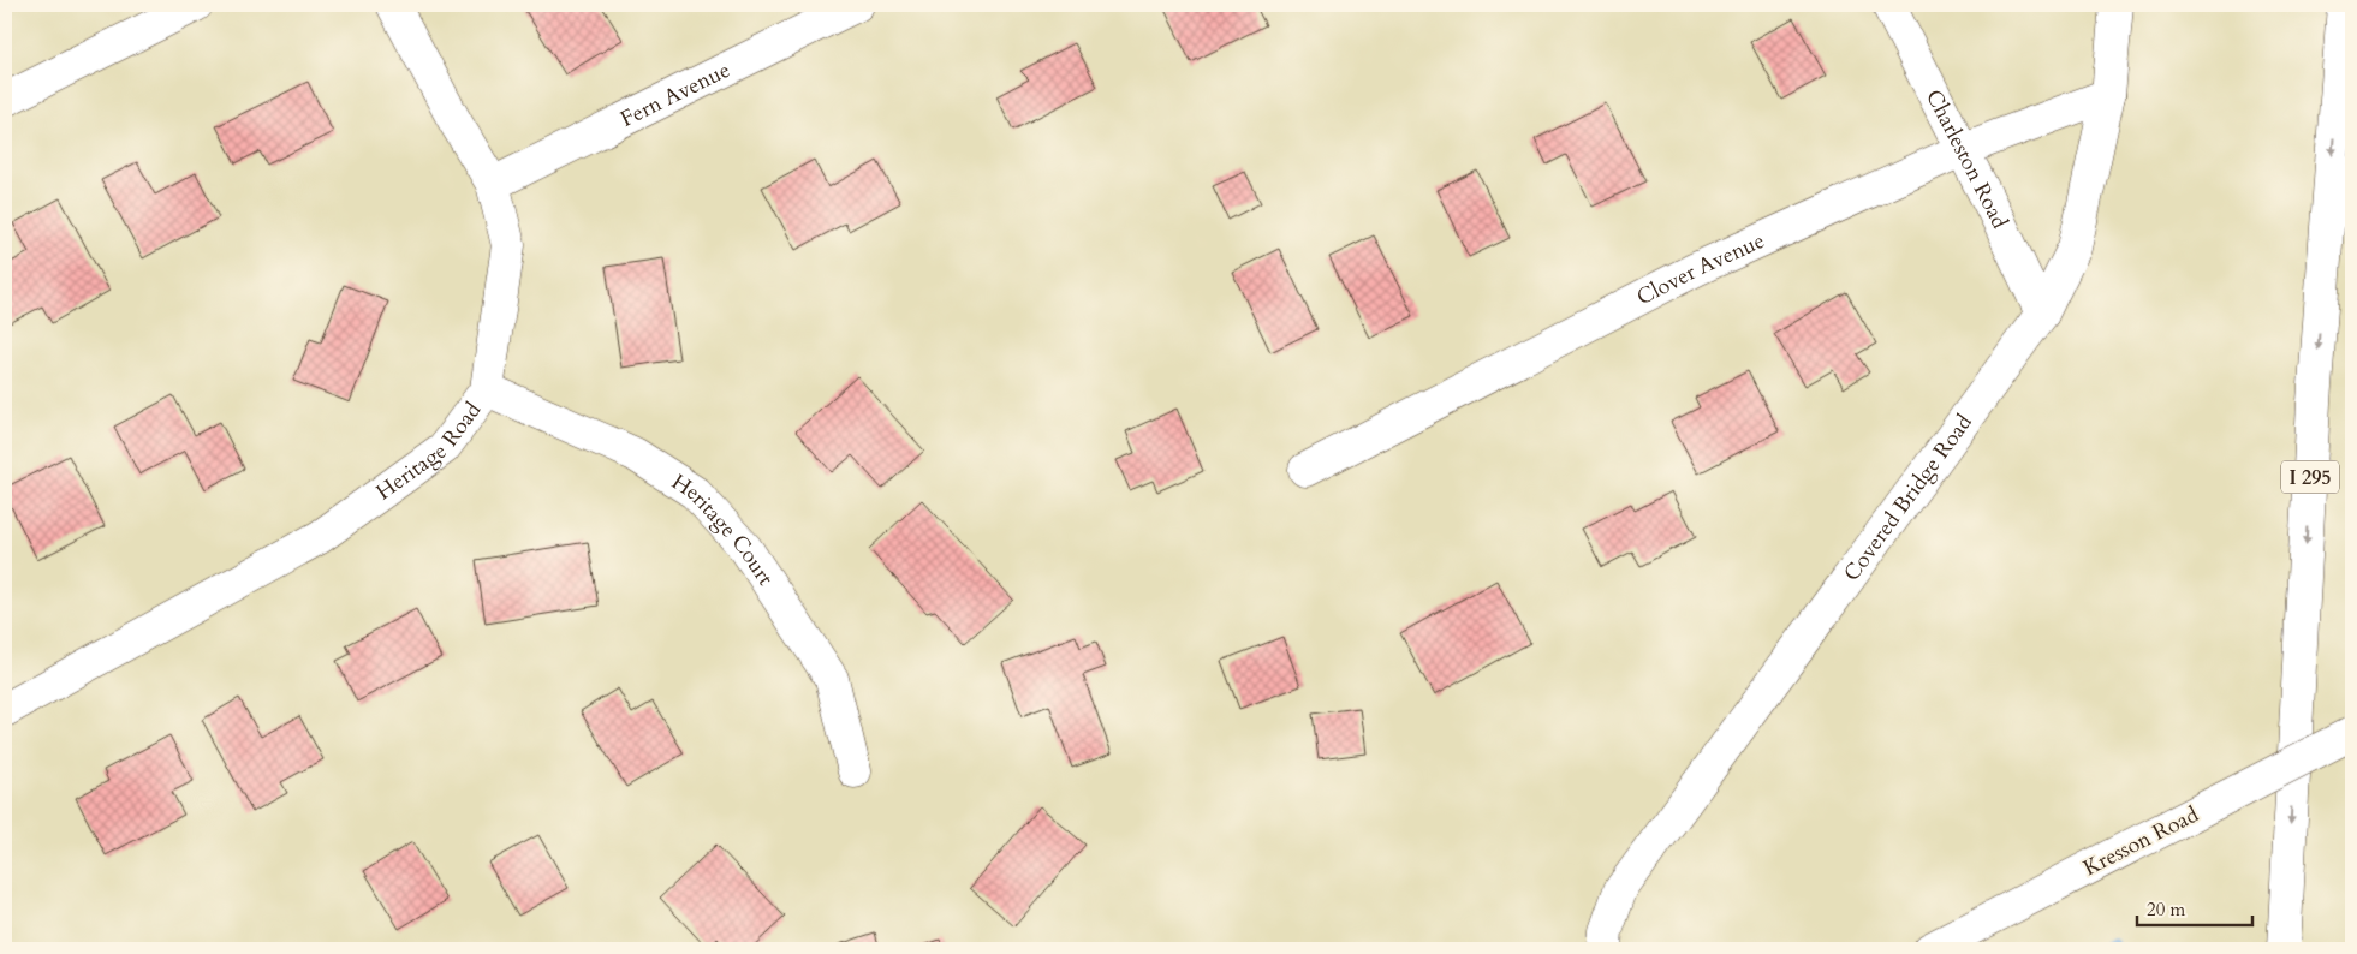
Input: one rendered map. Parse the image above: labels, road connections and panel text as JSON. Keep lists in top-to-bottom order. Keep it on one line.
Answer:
{"streets":{"main road":["Fern Avenue","Charleston Road","Clover Avenue","Heritage Road","I 295","Covered Bridge Road","Heritage Court","Kresson Road"]},"crossings":[["Fern Avenue","Heritage Road"],["Charleston Road","Clover Avenue"],["Charleston Road","Covered Bridge Road"],["Clover Avenue","Covered Bridge Road"],["Heritage Road","Heritage Court"]],"scale_bar":"20 m"}
